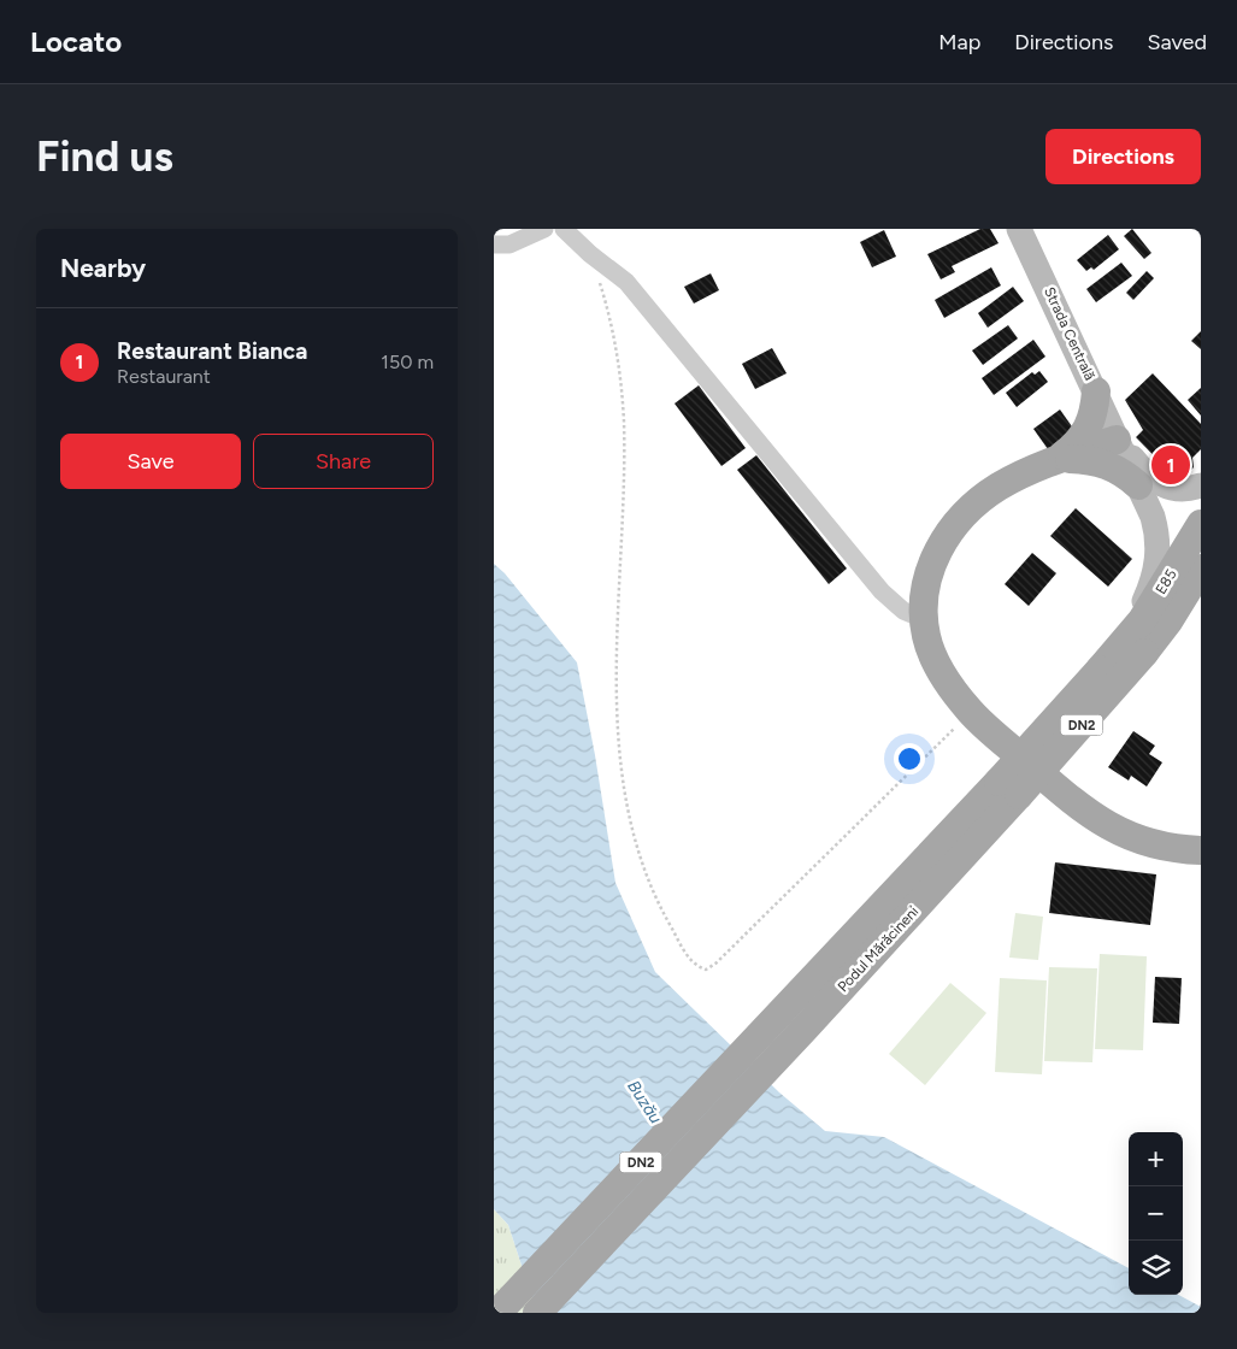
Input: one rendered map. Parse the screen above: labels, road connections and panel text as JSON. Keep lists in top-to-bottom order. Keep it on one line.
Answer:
{"streets":{"main road":["Strada Centrală","E85","DN2","Podul Mărăcineni"]},"crossings":[["Strada Centrală","E85"],["Strada Centrală","Podul Mărăcineni"],["E85","Podul Mărăcineni"]],"water":["Buzău"],"page":{"header":"Locato","nav":["Map","Directions","Saved"],"buttons":["Directions",["Save","Share"]],"title":"Find us","heading":"Nearby","list":[{"mark":"1","name":"Restaurant Bianca","note":"Restaurant","value":"150 m"}],"pins":"1","map_buttons":["+","−"]}}
